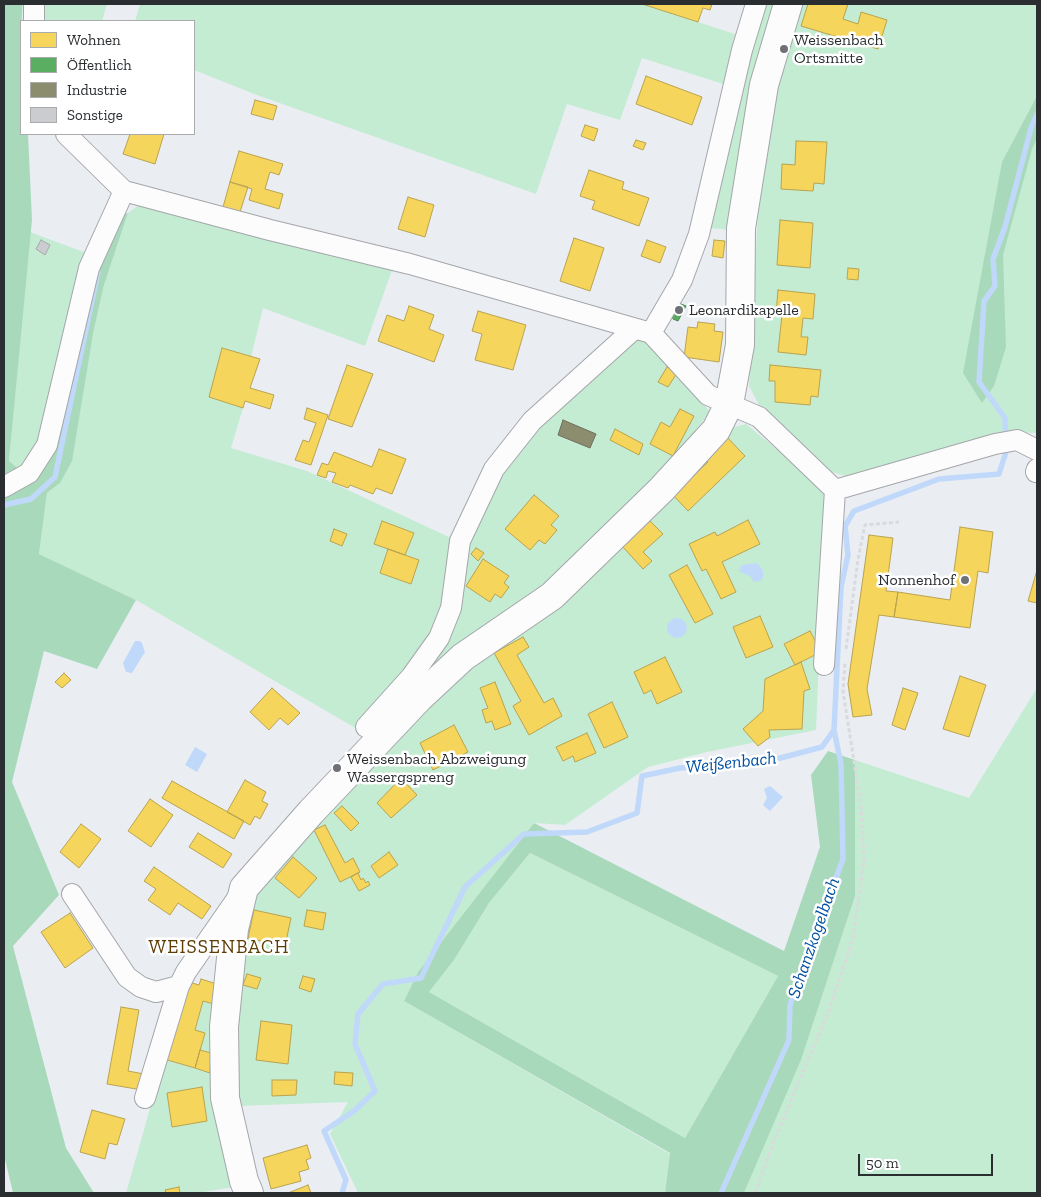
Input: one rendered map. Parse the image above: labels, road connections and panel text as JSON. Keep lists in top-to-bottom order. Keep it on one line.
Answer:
{"districts":["WEISSENBACH"],"water":["Weißenbach","Schanzkogelbach"],"places":["Weissenbach Ortsmitte","Leonardikapelle","Nonnenhof","Weissenbach Abzweigung Wassergspreng"],"legend":["Wohnen","Öffentlich","Industrie","Sonstige"],"scale_bar":"50 m"}
